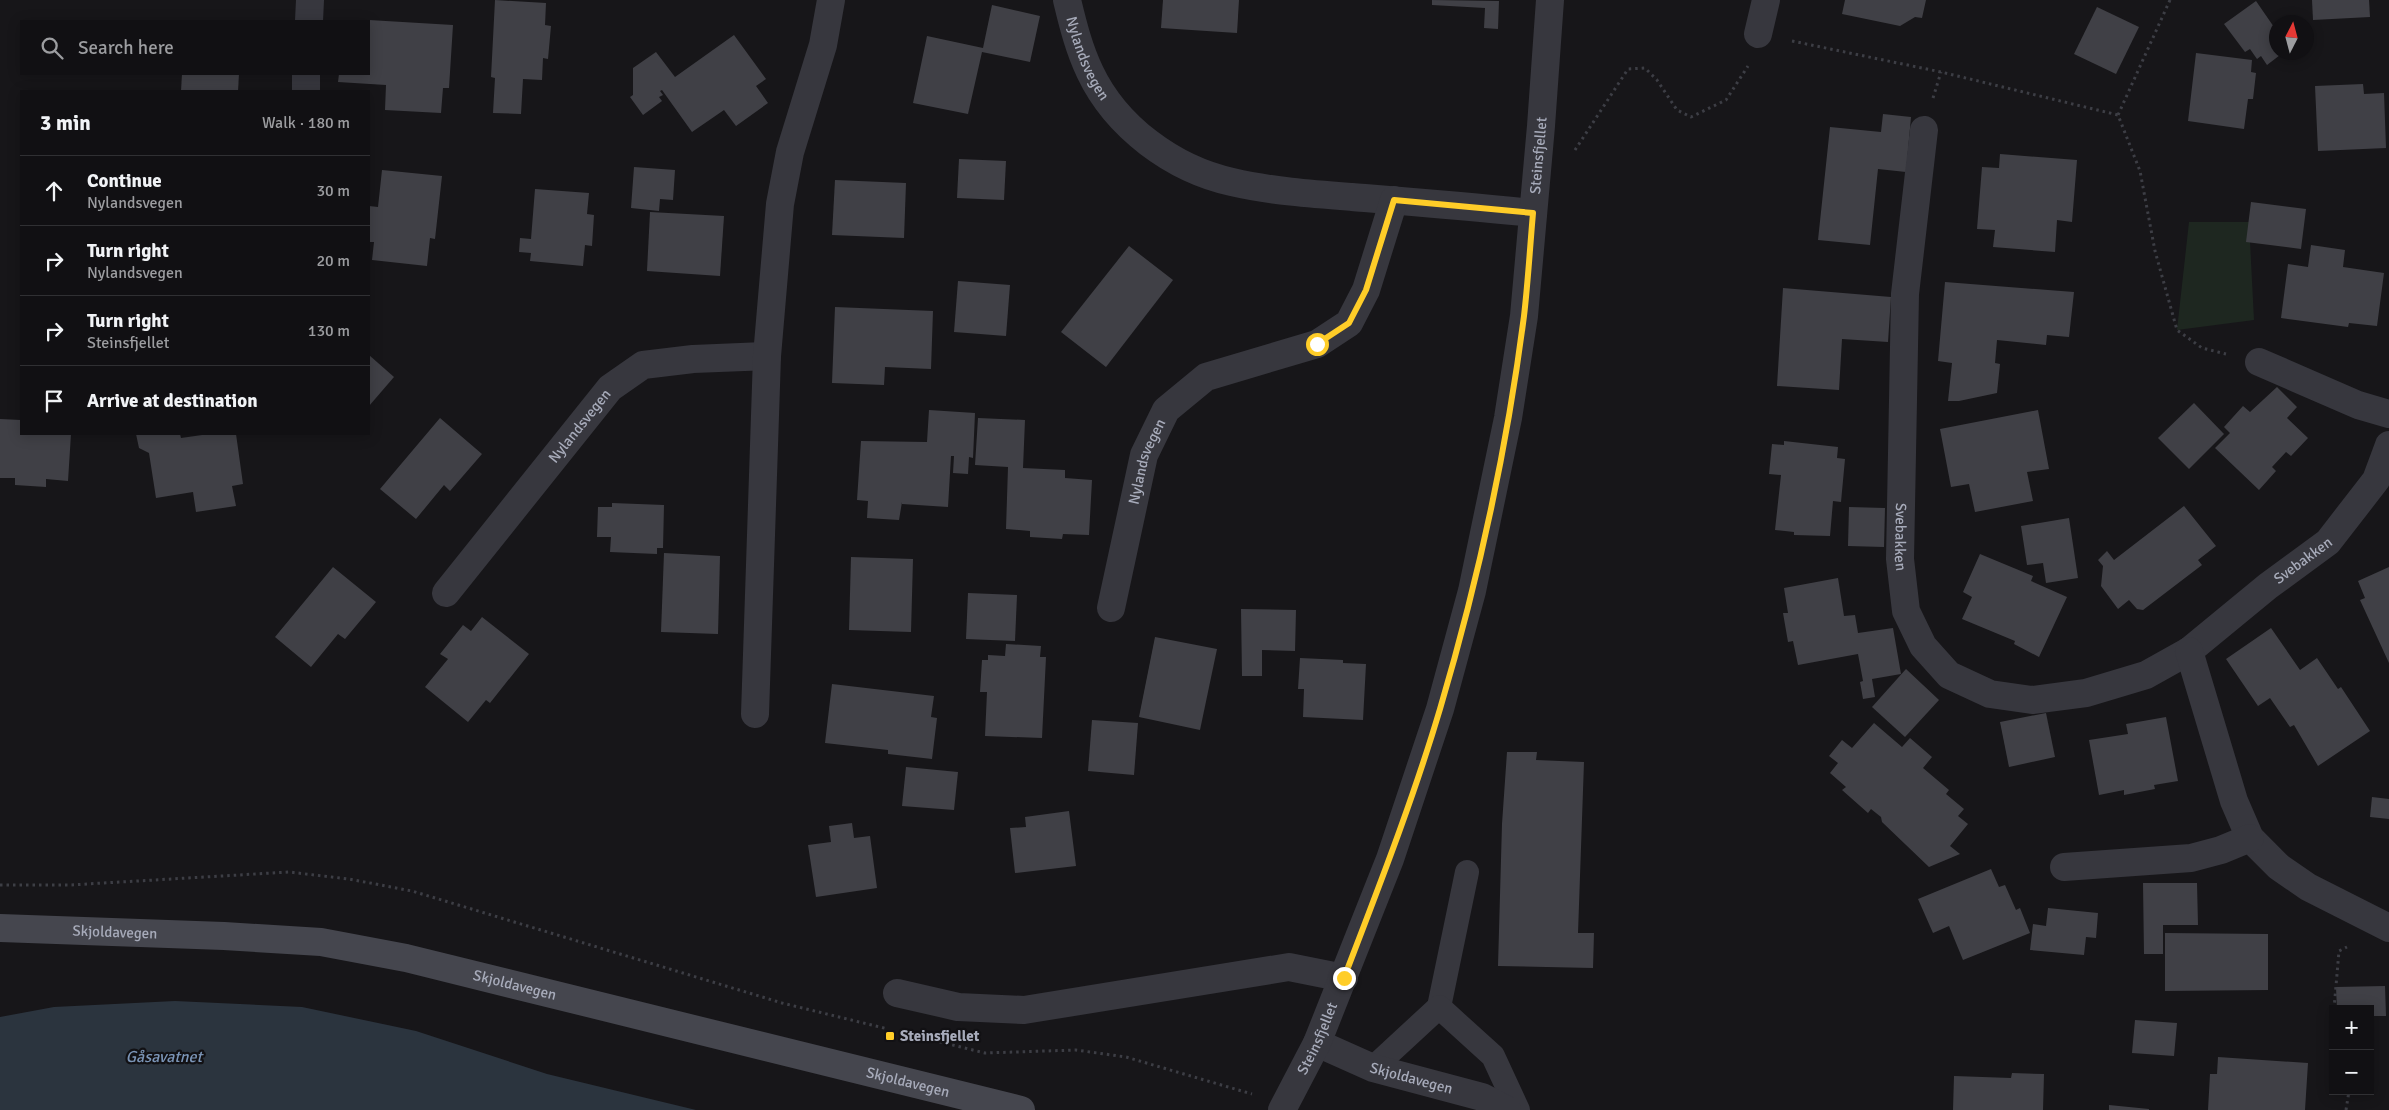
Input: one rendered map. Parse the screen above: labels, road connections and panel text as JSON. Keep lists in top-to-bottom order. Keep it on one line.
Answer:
{"streets":{"main road":["Skjoldavegen"],"street":["Nylandsvegen","Steinsfjellet","Svebakken"]},"crossings":[["Nylandsvegen","Steinsfjellet"],["Steinsfjellet","Skjoldavegen"]],"water":["Gåsavatnet"],"places":{"transit":["Steinsfjellet"]},"north":"top","page":{"search":"Search here","heading":["3 min","Walk · 180 m"],"list":[["Continue","Nylandsvegen","30 m"],["Turn right","Nylandsvegen","20 m"],["Turn right","Steinsfjellet","130 m"],"Arrive at destination"],"map_buttons":["+","−"]}}
